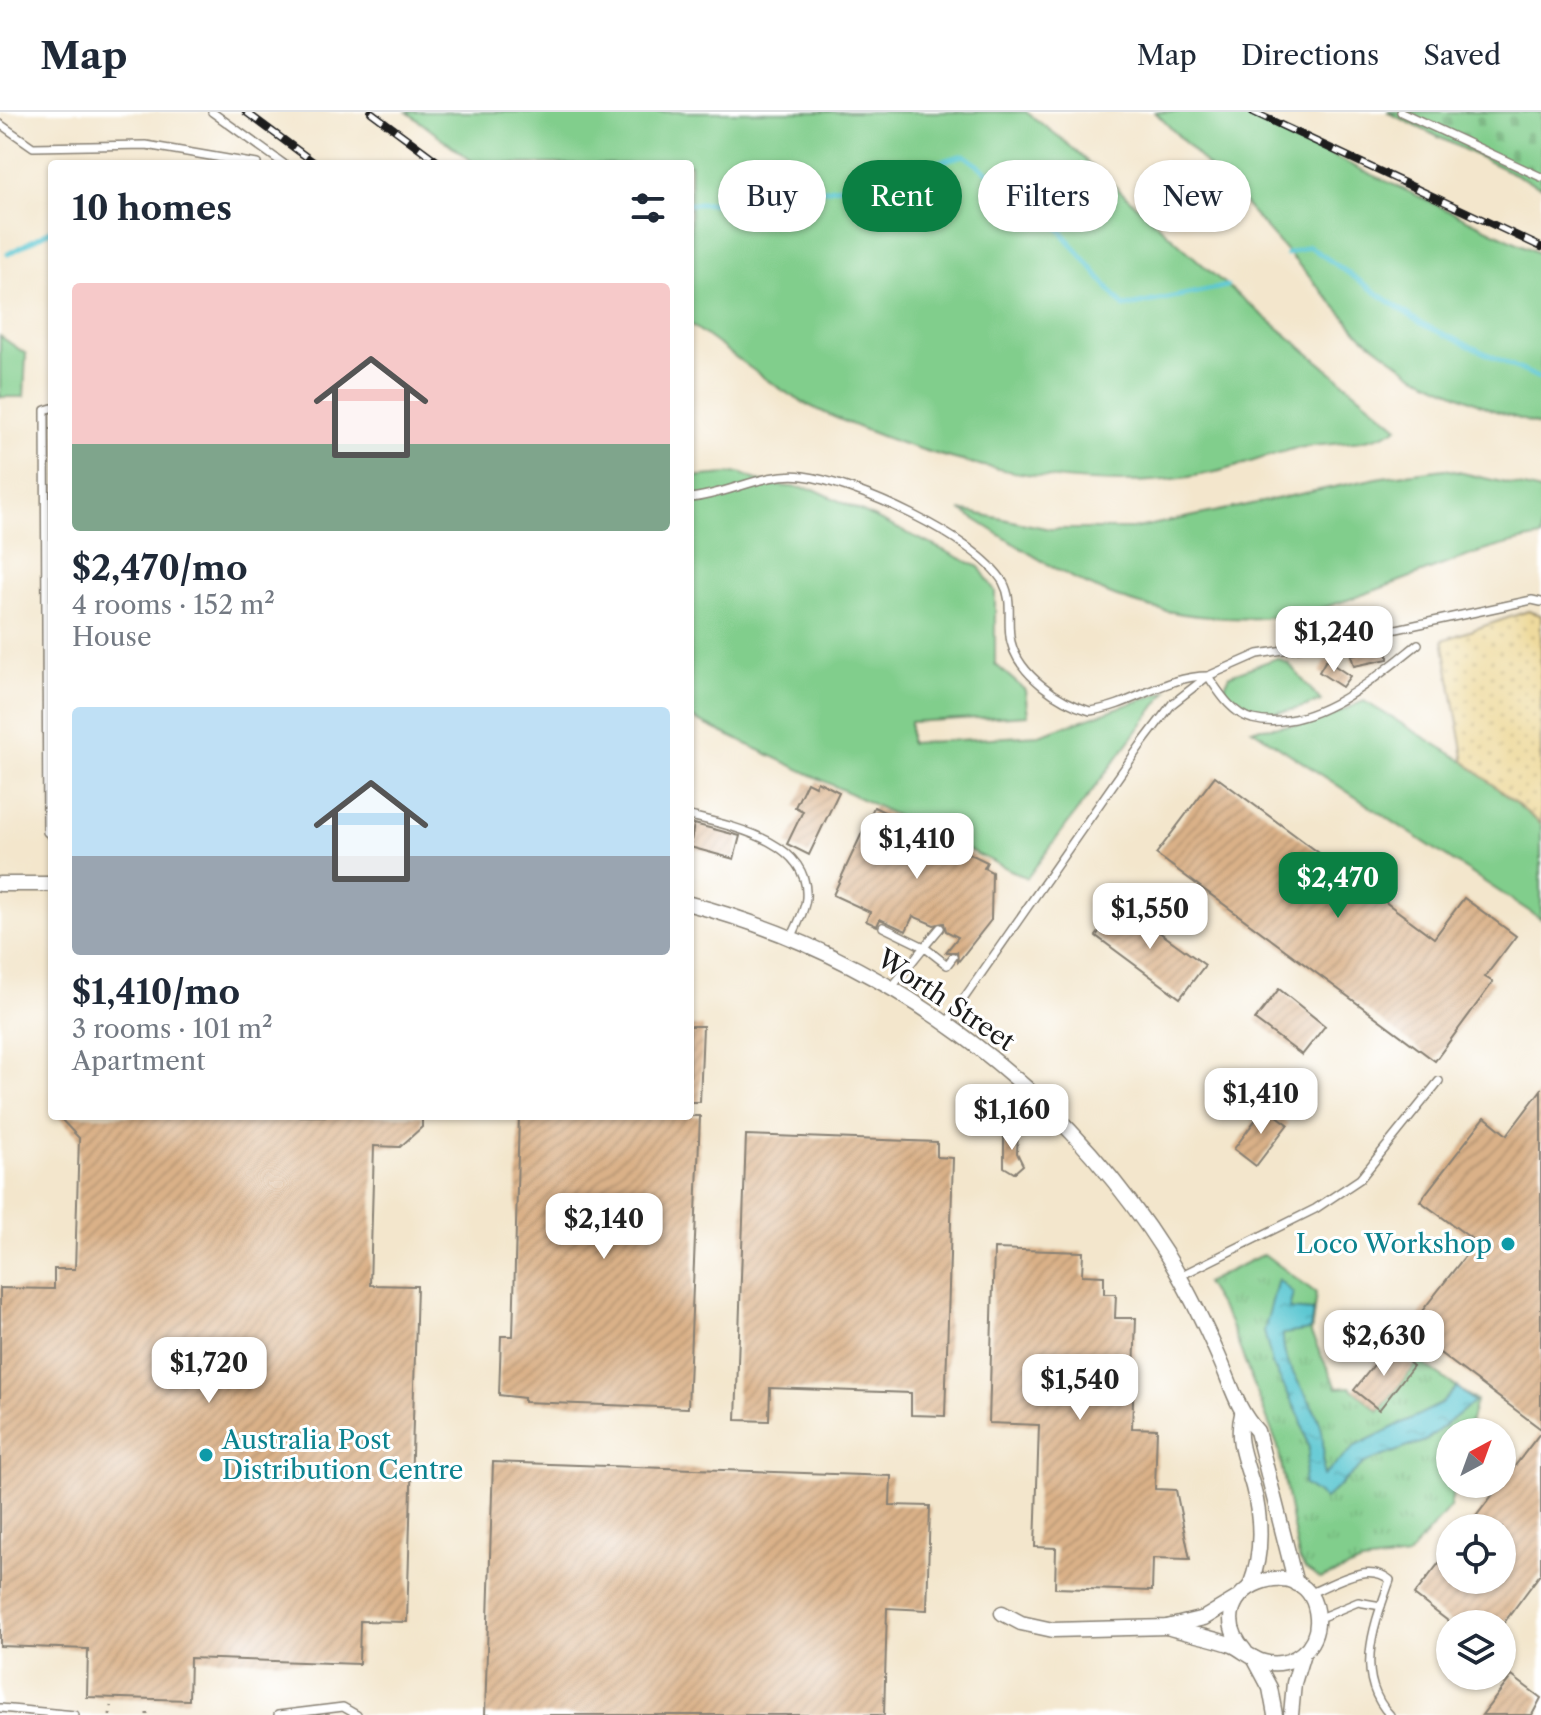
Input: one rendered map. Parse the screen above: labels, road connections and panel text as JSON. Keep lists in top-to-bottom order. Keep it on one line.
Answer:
{"streets":{"street":["Worth Street"]},"places":["Loco Workshop","Australia Post Distribution Centre"],"north":"top right","page":{"header":"Map","nav":["Map","Directions","Saved"],"chip":["Buy","Rent","Filters","New"],"heading":"10 homes","list":[{"name":"$2,470/mo","note":"4 rooms · 152 m² · House"},{"name":"$1,410/mo","note":"3 rooms · 101 m² · Apartment"}],"price":["$1,240","$1,410","$2,470","$1,550","$1,410","$1,160","$2,140","$2,630","$1,720","$1,540"]}}
